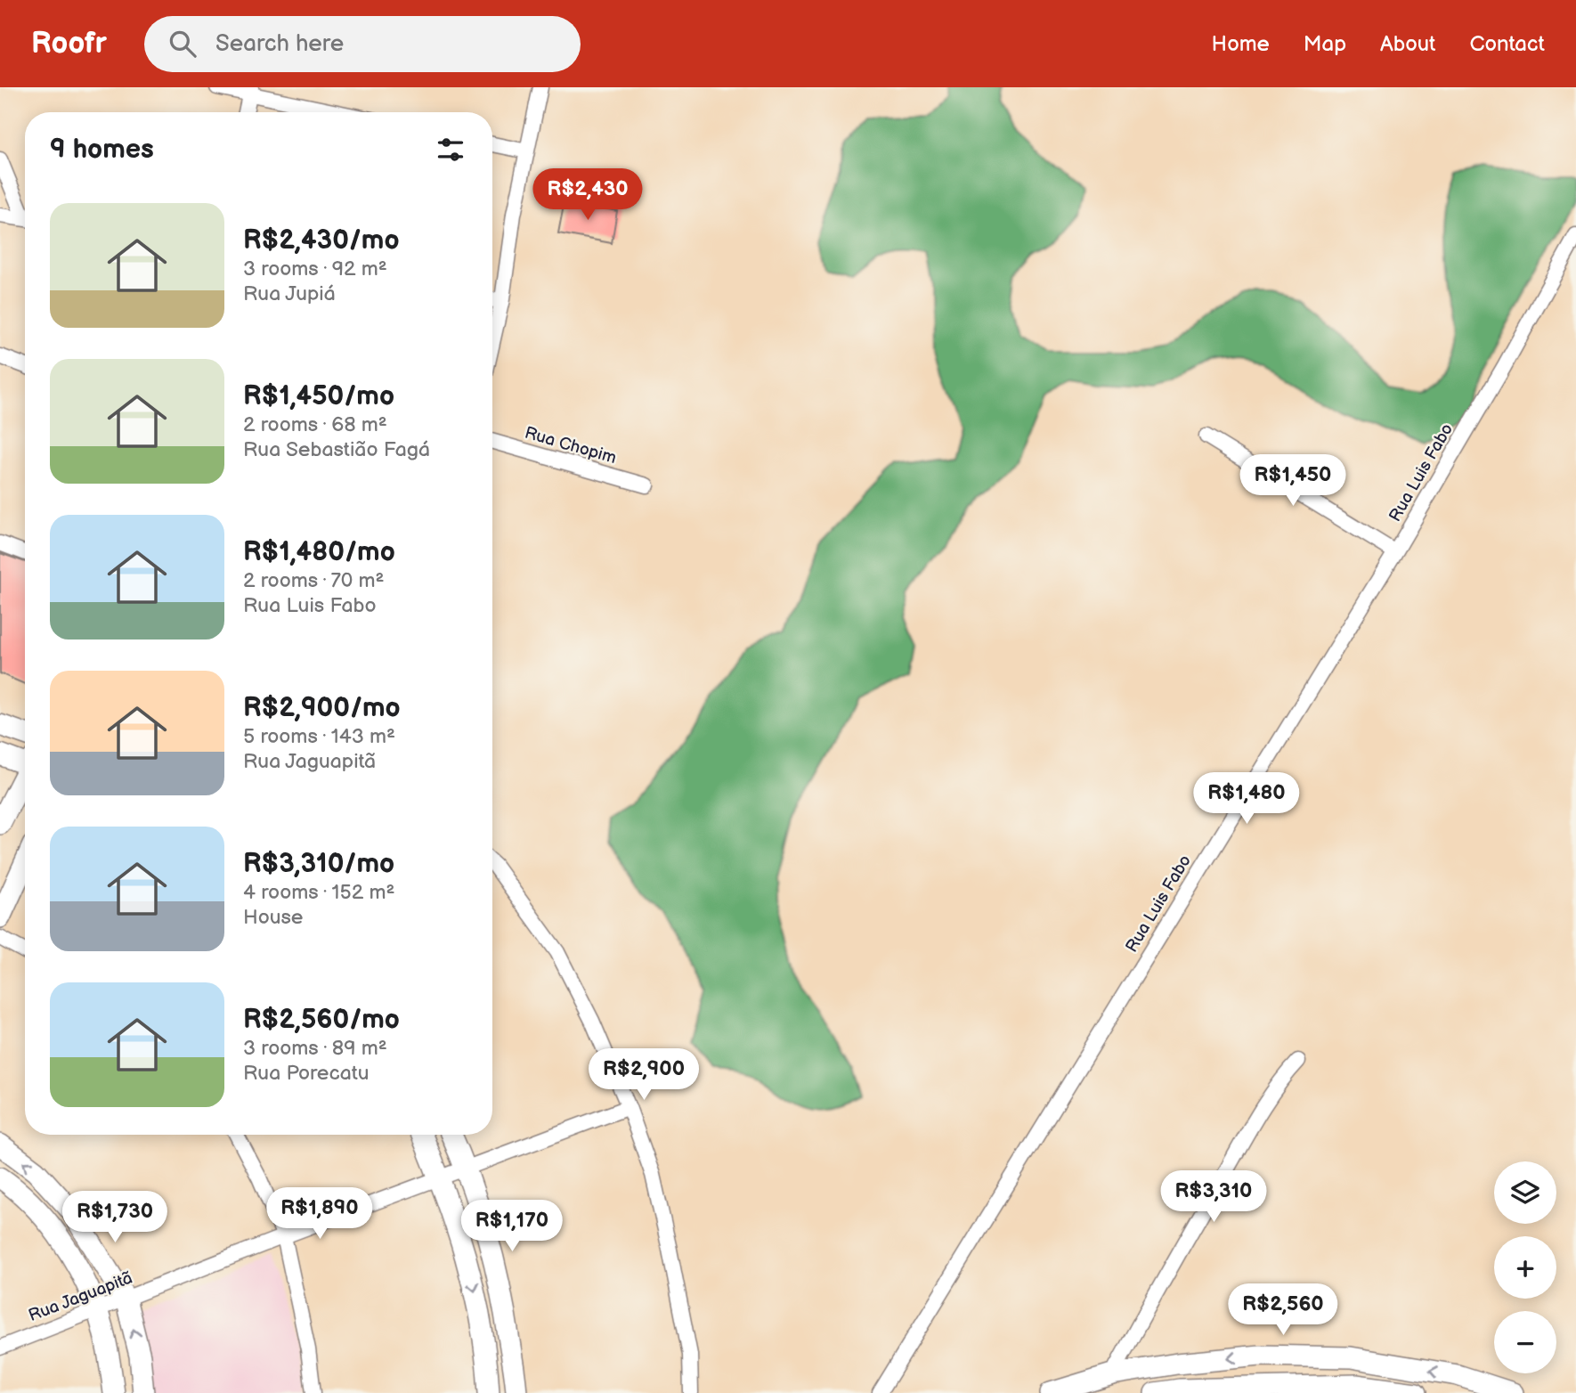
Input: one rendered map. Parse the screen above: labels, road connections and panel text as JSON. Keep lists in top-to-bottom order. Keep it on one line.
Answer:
{"streets":{"street":["Rua Chopim","Rua Luis Fabo","Rua Jaguapitã"]},"page":{"header":"Roofr","search":"Search here","nav":["Home","Map","About","Contact"],"heading":"9 homes","price":["R$2,430","R$1,450","R$1,480","R$2,900","R$3,310","R$1,890","R$1,730","R$1,170","R$2,560"],"list":[{"name":"R$2,430/mo","note":"3 rooms · 92 m² · Rua Jupiá"},{"name":"R$1,450/mo","note":"2 rooms · 68 m² · Rua Sebastião Fagá"},{"name":"R$1,480/mo","note":"2 rooms · 70 m² · Rua Luis Fabo"},{"name":"R$2,900/mo","note":"5 rooms · 143 m² · Rua Jaguapitã"},{"name":"R$3,310/mo","note":"4 rooms · 152 m² · House"},{"name":"R$2,560/mo","note":"3 rooms · 89 m² · Rua Porecatu"}],"map_buttons":["+","−"]}}
